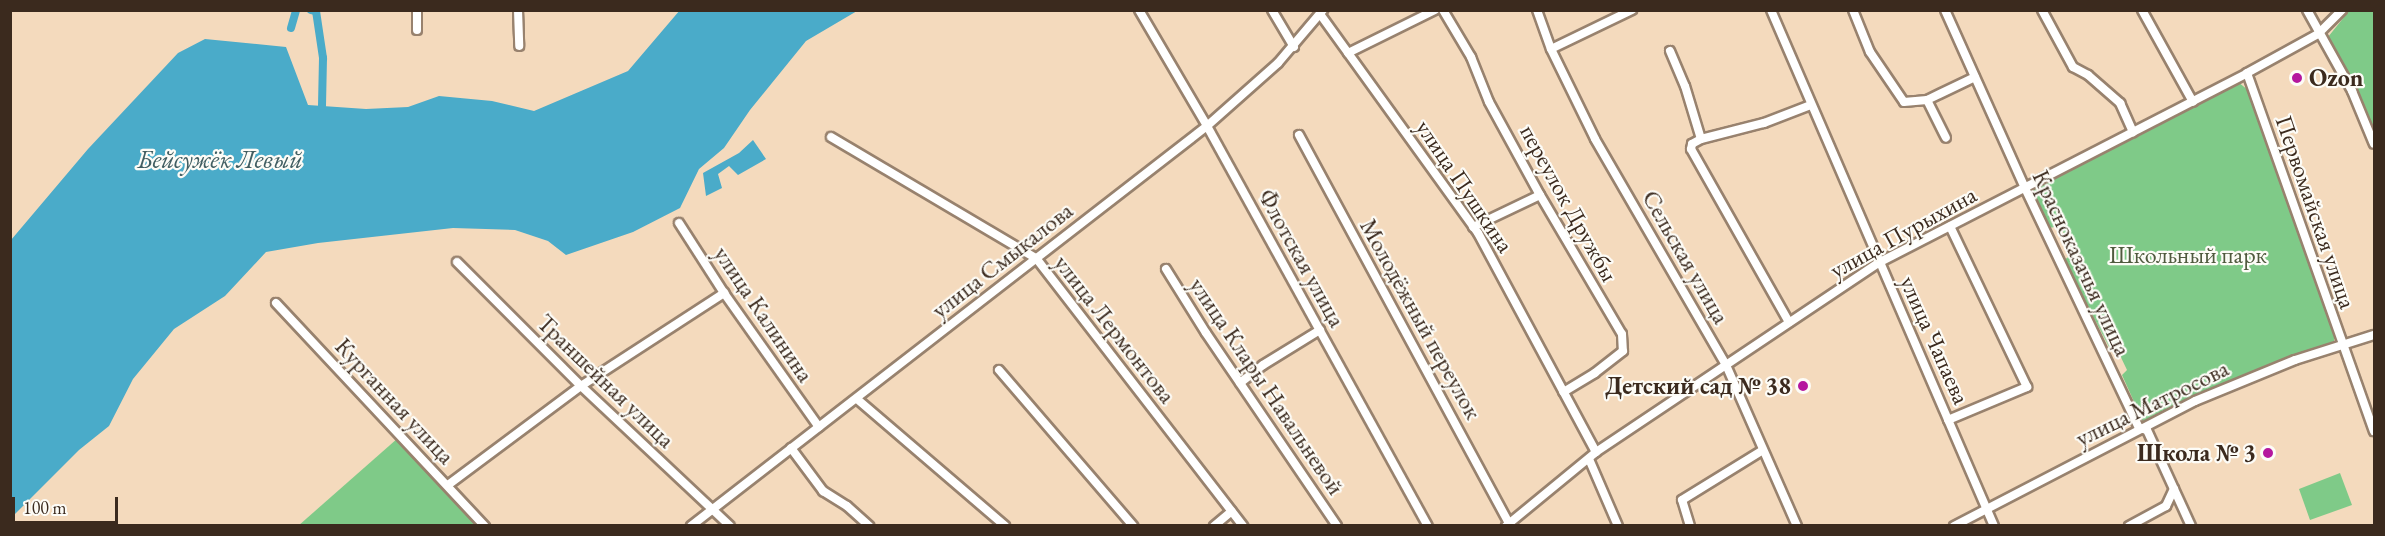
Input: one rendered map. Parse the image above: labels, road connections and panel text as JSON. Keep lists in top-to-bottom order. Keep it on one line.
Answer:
{"streets":{"street":["улица Пушкина","переулок Дружбы","Первомайская улица","улица Пурыхина","Сельская улица","Флотская улица","улица Смыкалова","Красноказачья улица","улица Калинина","Молодёжный переулок","улица Лермонтова","улица Чапаева","Траншейная улица","улица Клары Навальневой","Курганная улица","улица Матросова"]},"crossings":[["улица Пушкина","переулок Дружбы"],["улица Пушкина","улица Пурыхина"],["улица Пушкина","улица Смыкалова"],["Первомайская улица","улица Пурыхина"],["Первомайская улица","улица Матросова"],["улица Пурыхина","Сельская улица"],["улица Пурыхина","Красноказачья улица"],["улица Пурыхина","Молодёжный переулок"],["улица Пурыхина","улица Чапаева"],["Флотская улица","улица Смыкалова"],["улица Смыкалова","улица Калинина"],["улица Смыкалова","улица Лермонтова"],["улица Смыкалова","Траншейная улица"],["Красноказачья улица","улица Матросова"],["улица Чапаева","улица Матросова"]],"water":["Бейсужёк Левый"],"parks":["Школьный парк"],"places":["Ozon","Детский сад № 38","Школа № 3"],"scale_bar":"100 m"}
